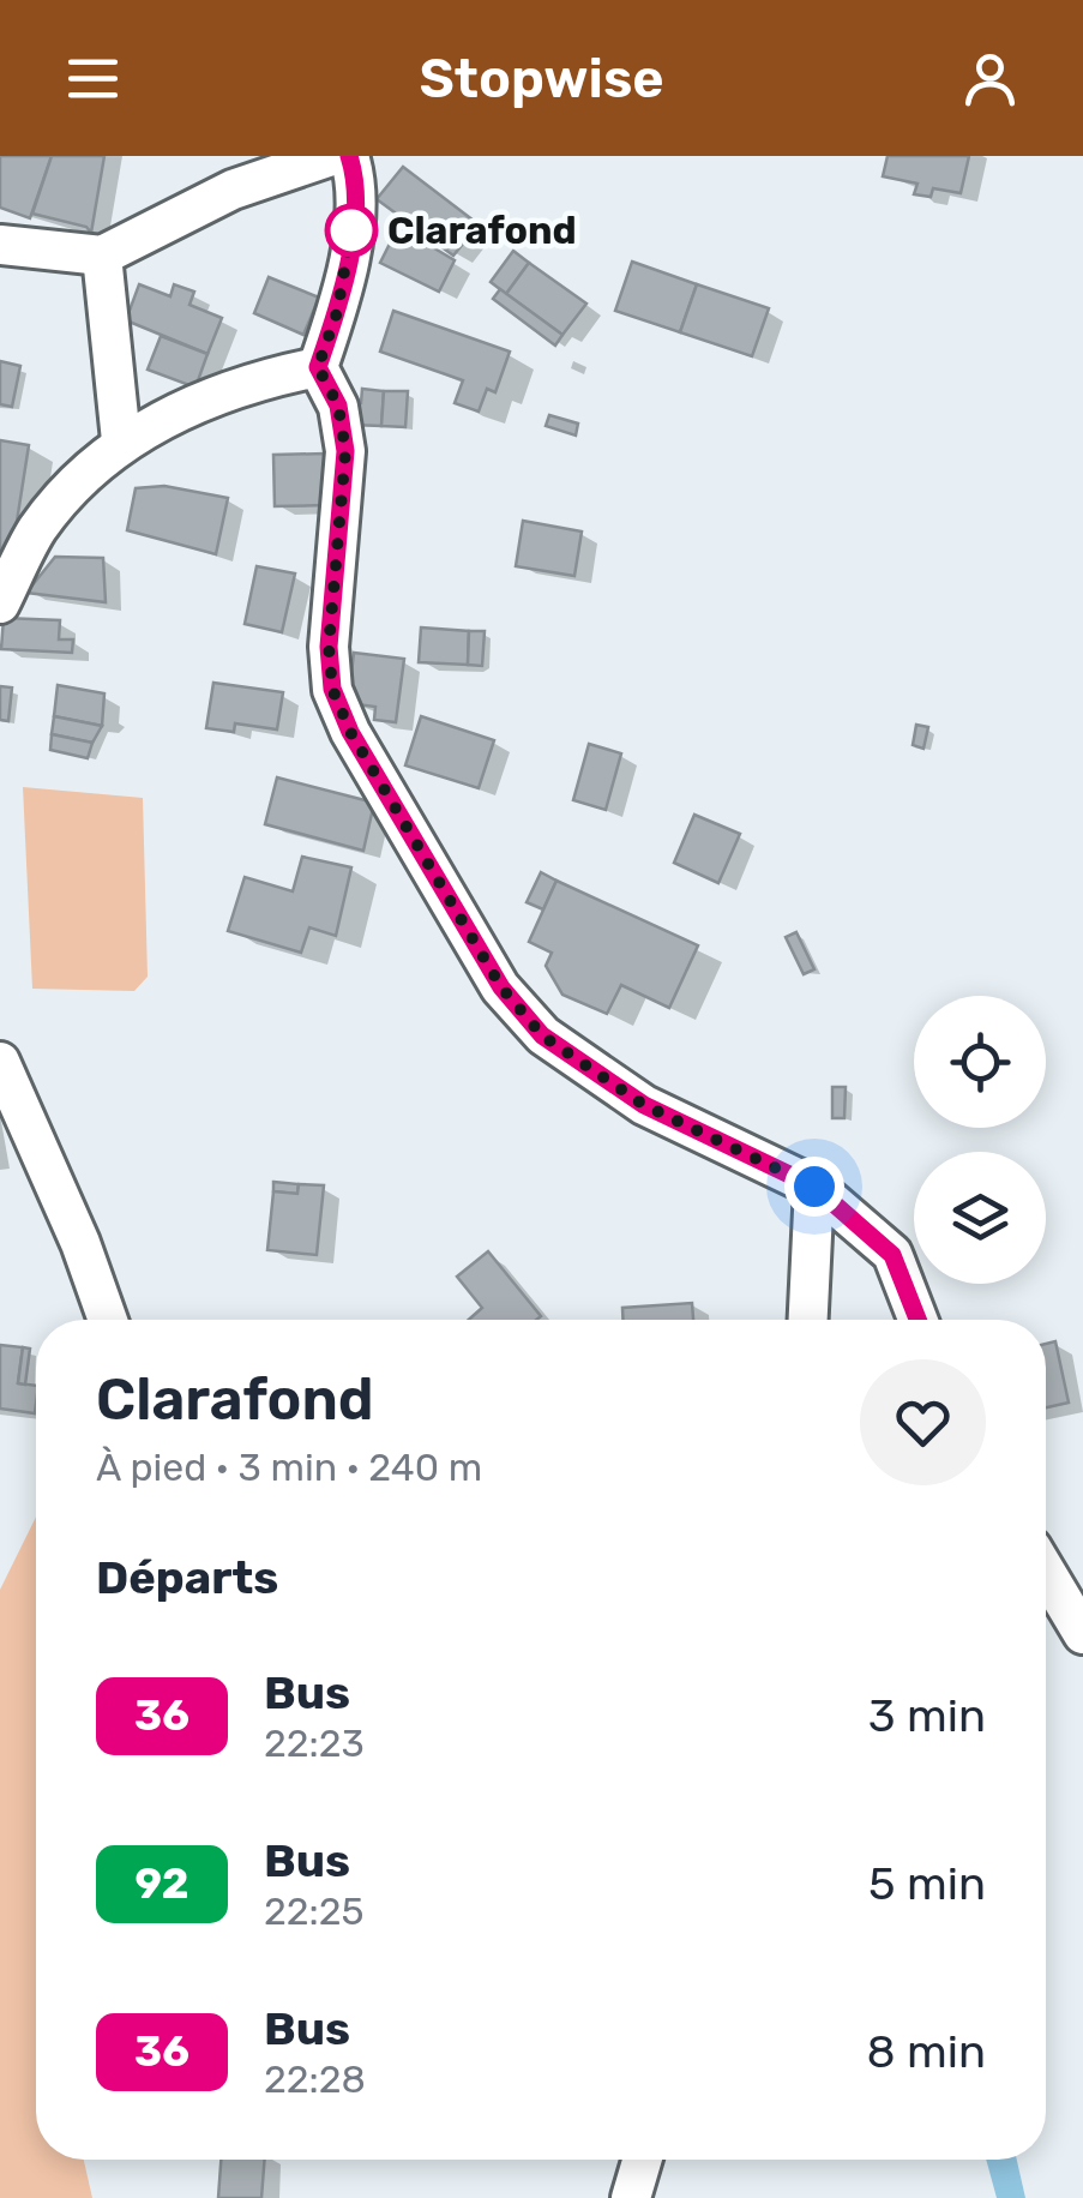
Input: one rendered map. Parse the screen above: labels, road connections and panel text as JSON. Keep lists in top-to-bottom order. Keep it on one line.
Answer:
{"places":["Clarafond"],"lines":["bus line 36"],"page":{"header":"Stopwise","heading":[["Clarafond","À pied · 3 min · 240 m"],"Départs"],"list":[{"mark":"36","name":"Bus","note":"22:23","value":"3 min"},{"mark":"92","name":"Bus","note":"22:25","value":"5 min"},{"mark":"36","name":"Bus","note":"22:28","value":"8 min"}]}}
